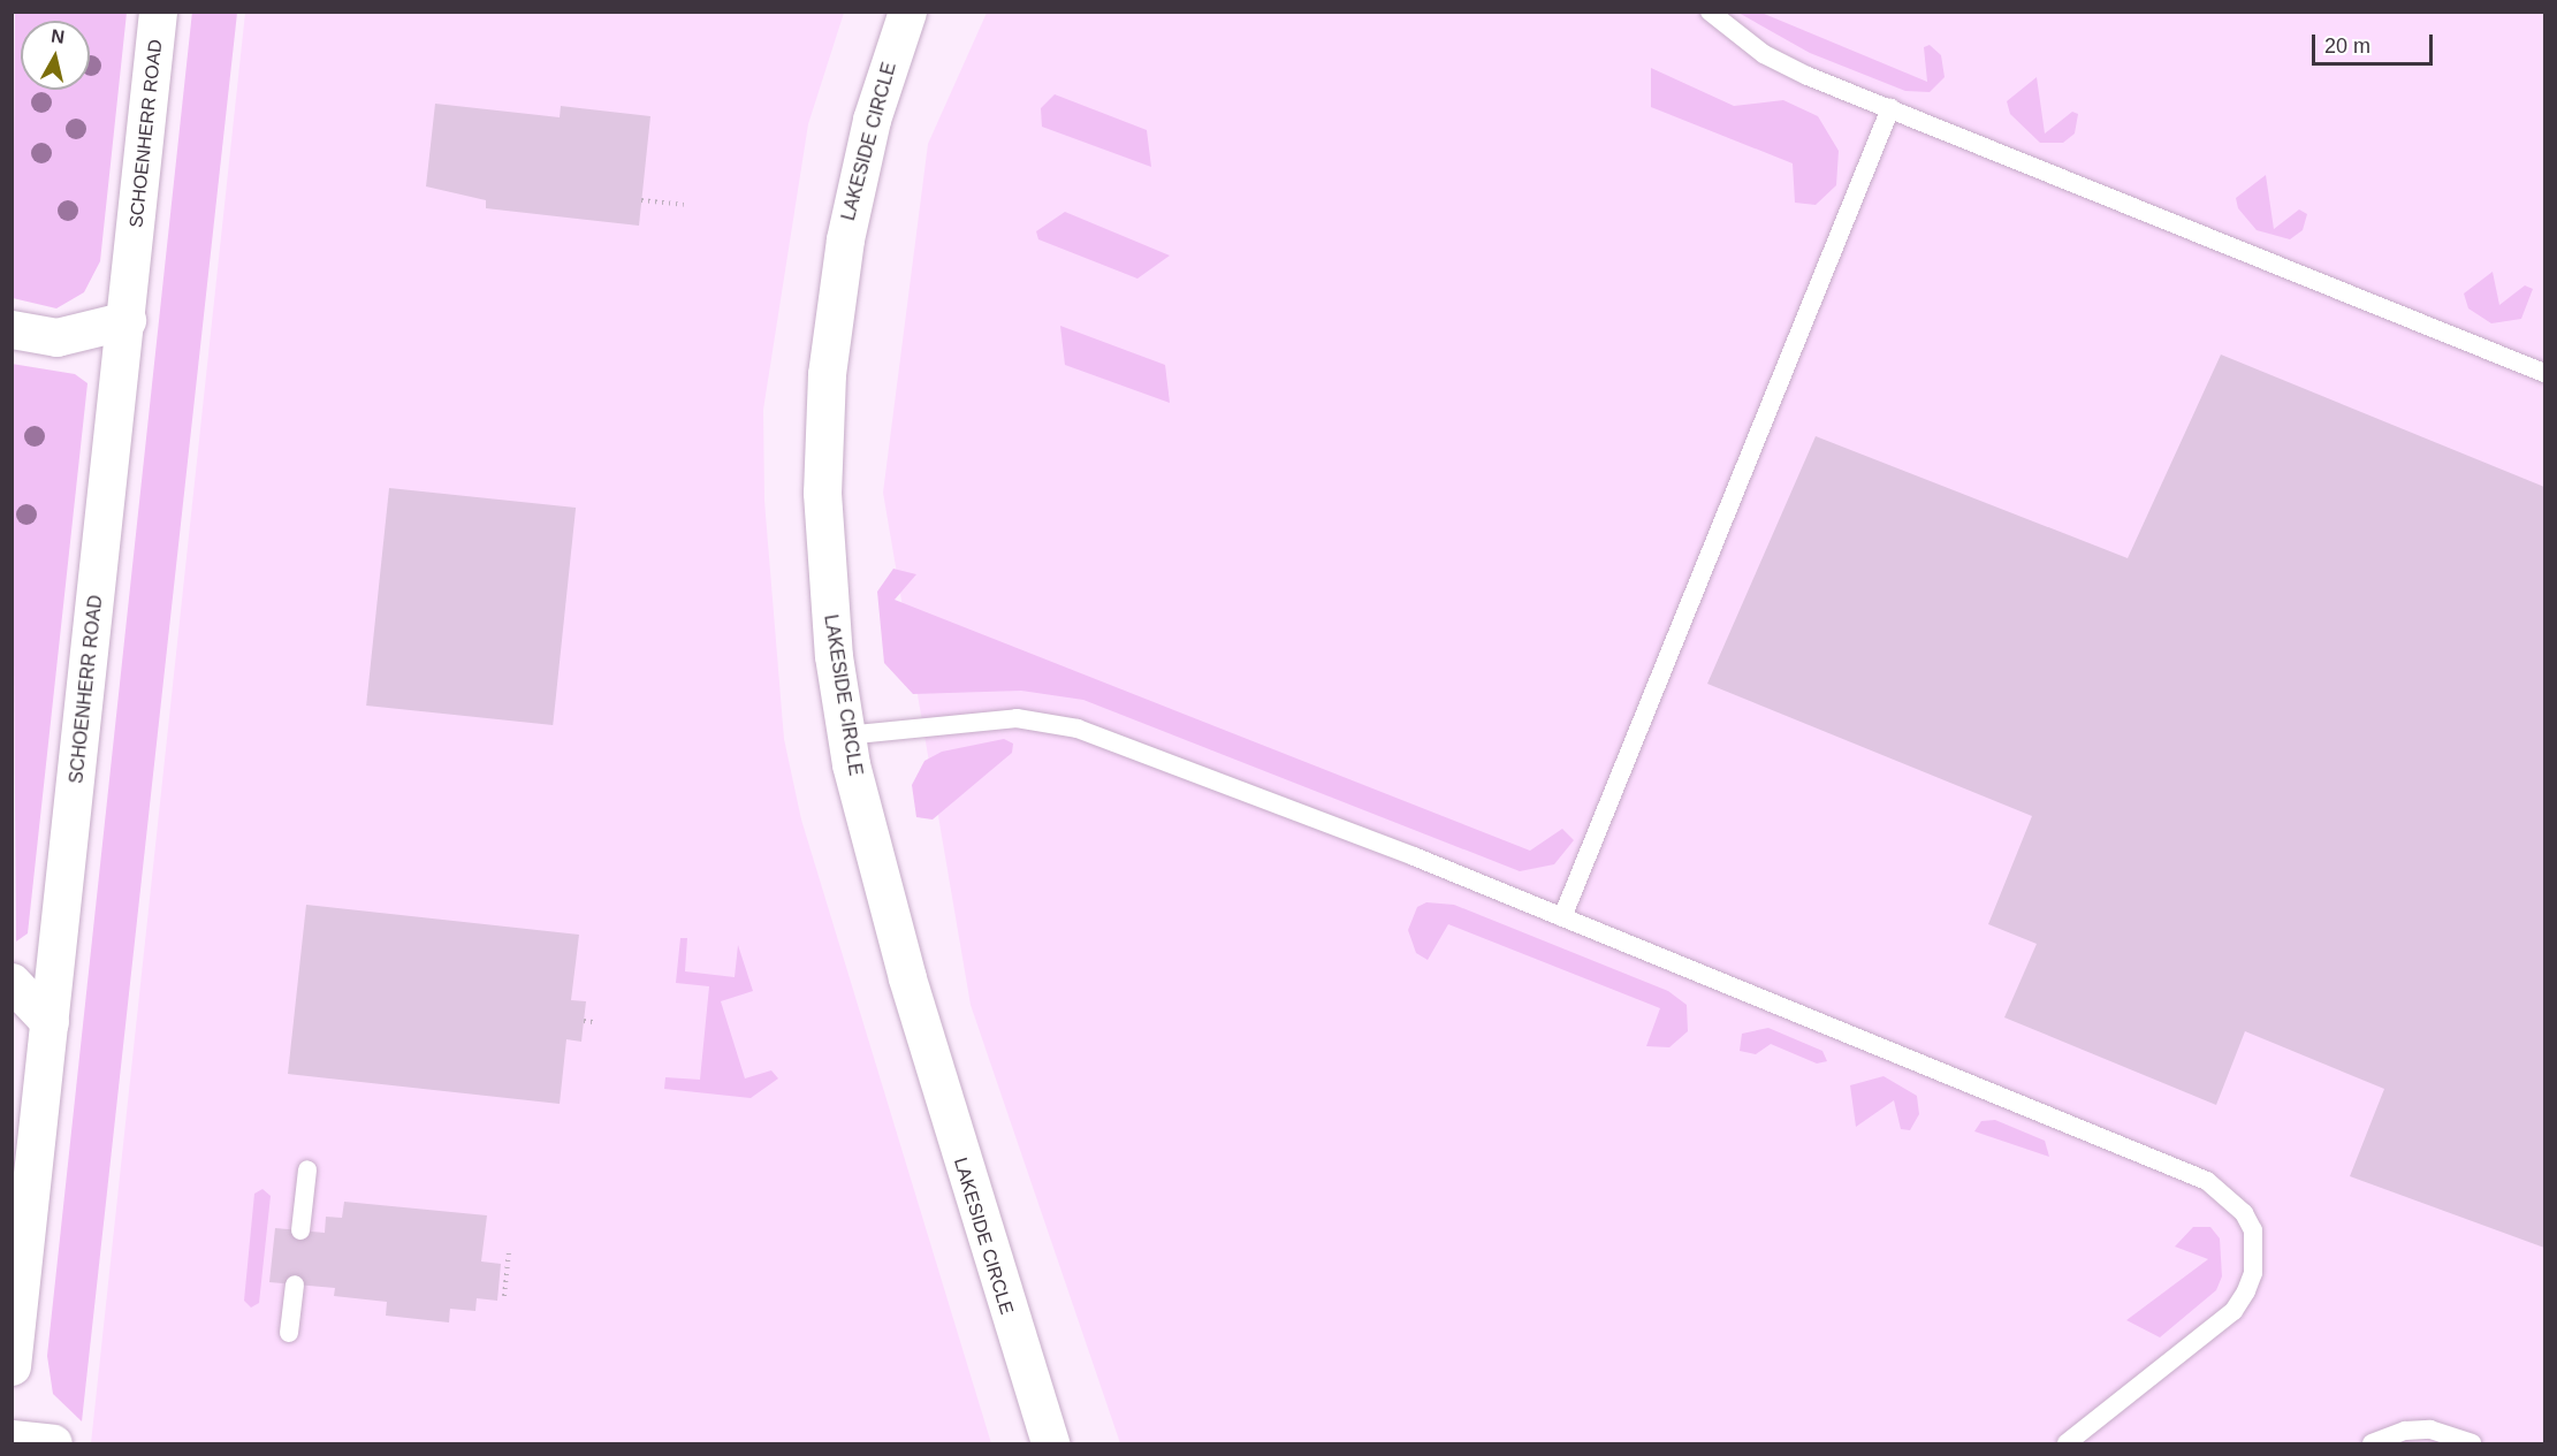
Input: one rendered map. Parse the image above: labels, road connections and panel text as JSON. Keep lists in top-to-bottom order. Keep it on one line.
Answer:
{"streets":{"main road":["SCHOENHERR ROAD","LAKESIDE CIRCLE"]},"scale_bar":"20 m","north":"top"}
